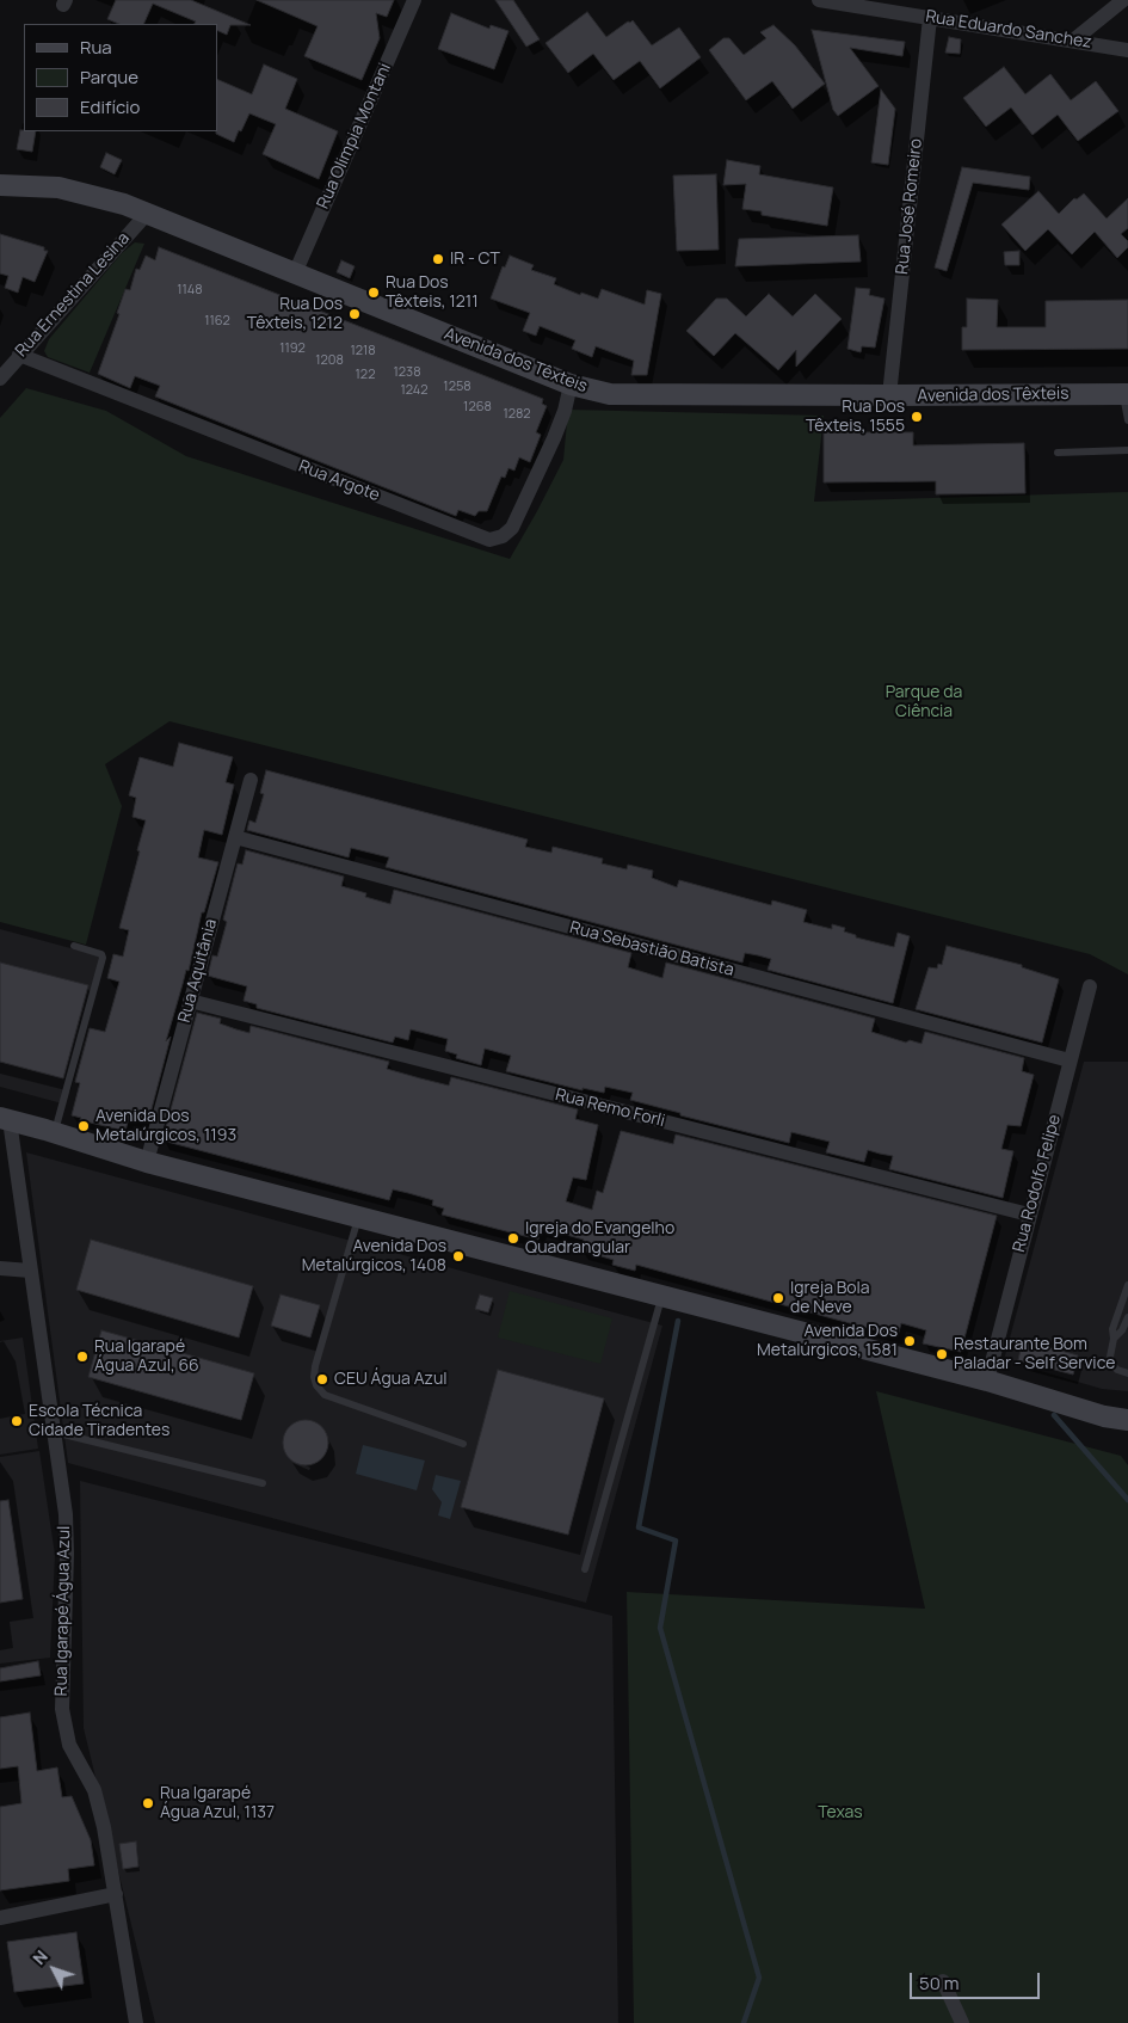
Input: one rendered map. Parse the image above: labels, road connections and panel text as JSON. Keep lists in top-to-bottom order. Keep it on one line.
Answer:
{"streets":{"main road":["Avenida dos Têxteis"],"street":["Rua Eduardo Sanchez","Rua Olimpia Montani","Rua José Romeiro","Rua Ernestina Lesina","Rua Argote","Rua Sebastião Batista","Rua Aquitânia","Rua Remo Forli","Rua Rodolfo Felipe","Rua Igarapé Água Azul"]},"crossings":[["Rua Eduardo Sanchez","Rua José Romeiro"],["Rua Olimpia Montani","Avenida dos Têxteis"],["Rua José Romeiro","Avenida dos Têxteis"],["Rua Ernestina Lesina","Avenida dos Têxteis"],["Rua Ernestina Lesina","Rua Argote"],["Avenida dos Têxteis","Rua Argote"],["Rua Sebastião Batista","Rua Aquitânia"],["Rua Sebastião Batista","Rua Rodolfo Felipe"],["Rua Aquitânia","Rua Remo Forli"],["Rua Remo Forli","Rua Rodolfo Felipe"]],"parks":["Parque da Ciência","Texas"],"places":["IR - CT","Rua Dos Têxteis, 1211","Rua Dos Têxteis, 1212","Rua Dos Têxteis, 1555","Avenida Dos Metalúrgicos, 1193","Igreja do Evangelho Quadrangular","Avenida Dos Metalúrgicos, 1408","Igreja Bola de Neve","Avenida Dos Metalúrgicos, 1581","Restaurante Bom Paladar - Self Service","Rua Igarapé Água Azul, 66","CEU Água Azul","Escola Técnica Cidade Tiradentes","Rua Igarapé Água Azul, 1137"],"house_numbers":["1148","1162","1192","1218","1208","1238","122","1258","1242","1268","1282"],"legend":["Rua","Parque","Edifício"],"scale_bar":"50 m","north":"top left"}
